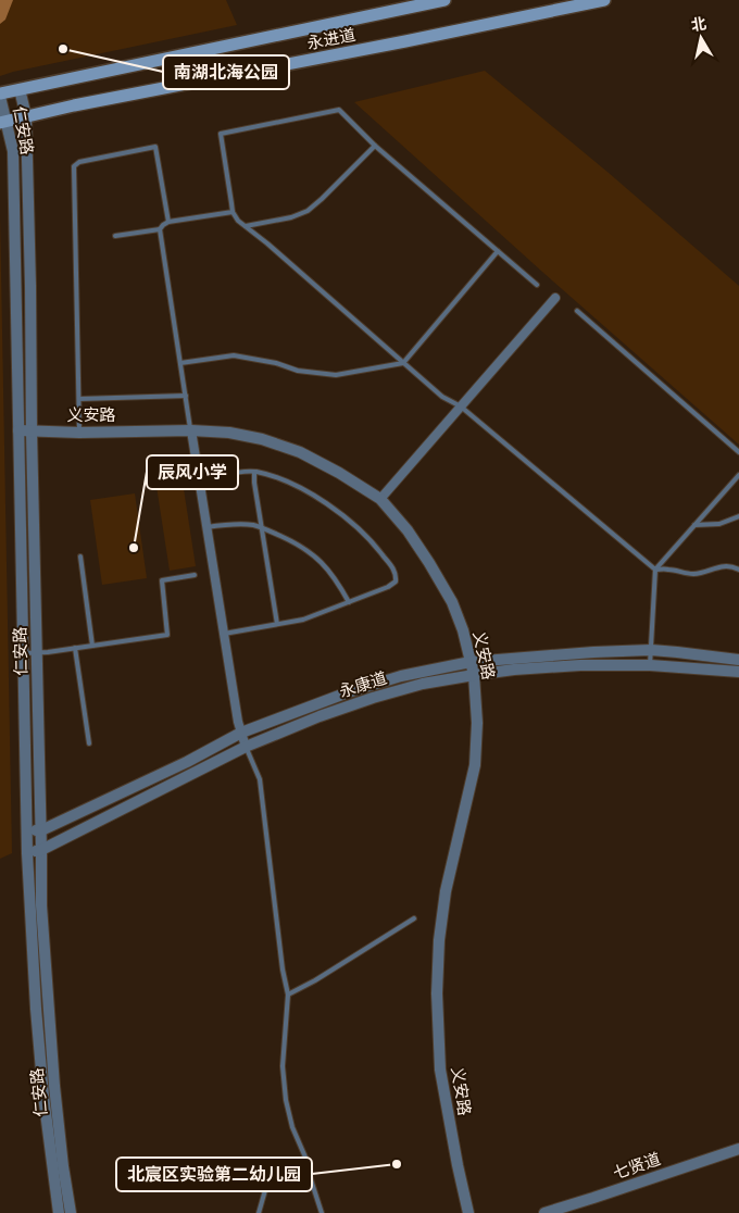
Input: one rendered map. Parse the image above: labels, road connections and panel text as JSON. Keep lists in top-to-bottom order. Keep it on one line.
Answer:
{"streets":{"main road":["永进道"],"street":["仁安路","义安路","永康道","七贤道"]},"crossings":[["永进道","仁安路"],["仁安路","义安路"],["仁安路","永康道"],["义安路","永康道"]],"places":["南湖北海公园","辰风小学","北宸区实验第二幼儿园"],"north":"top"}
